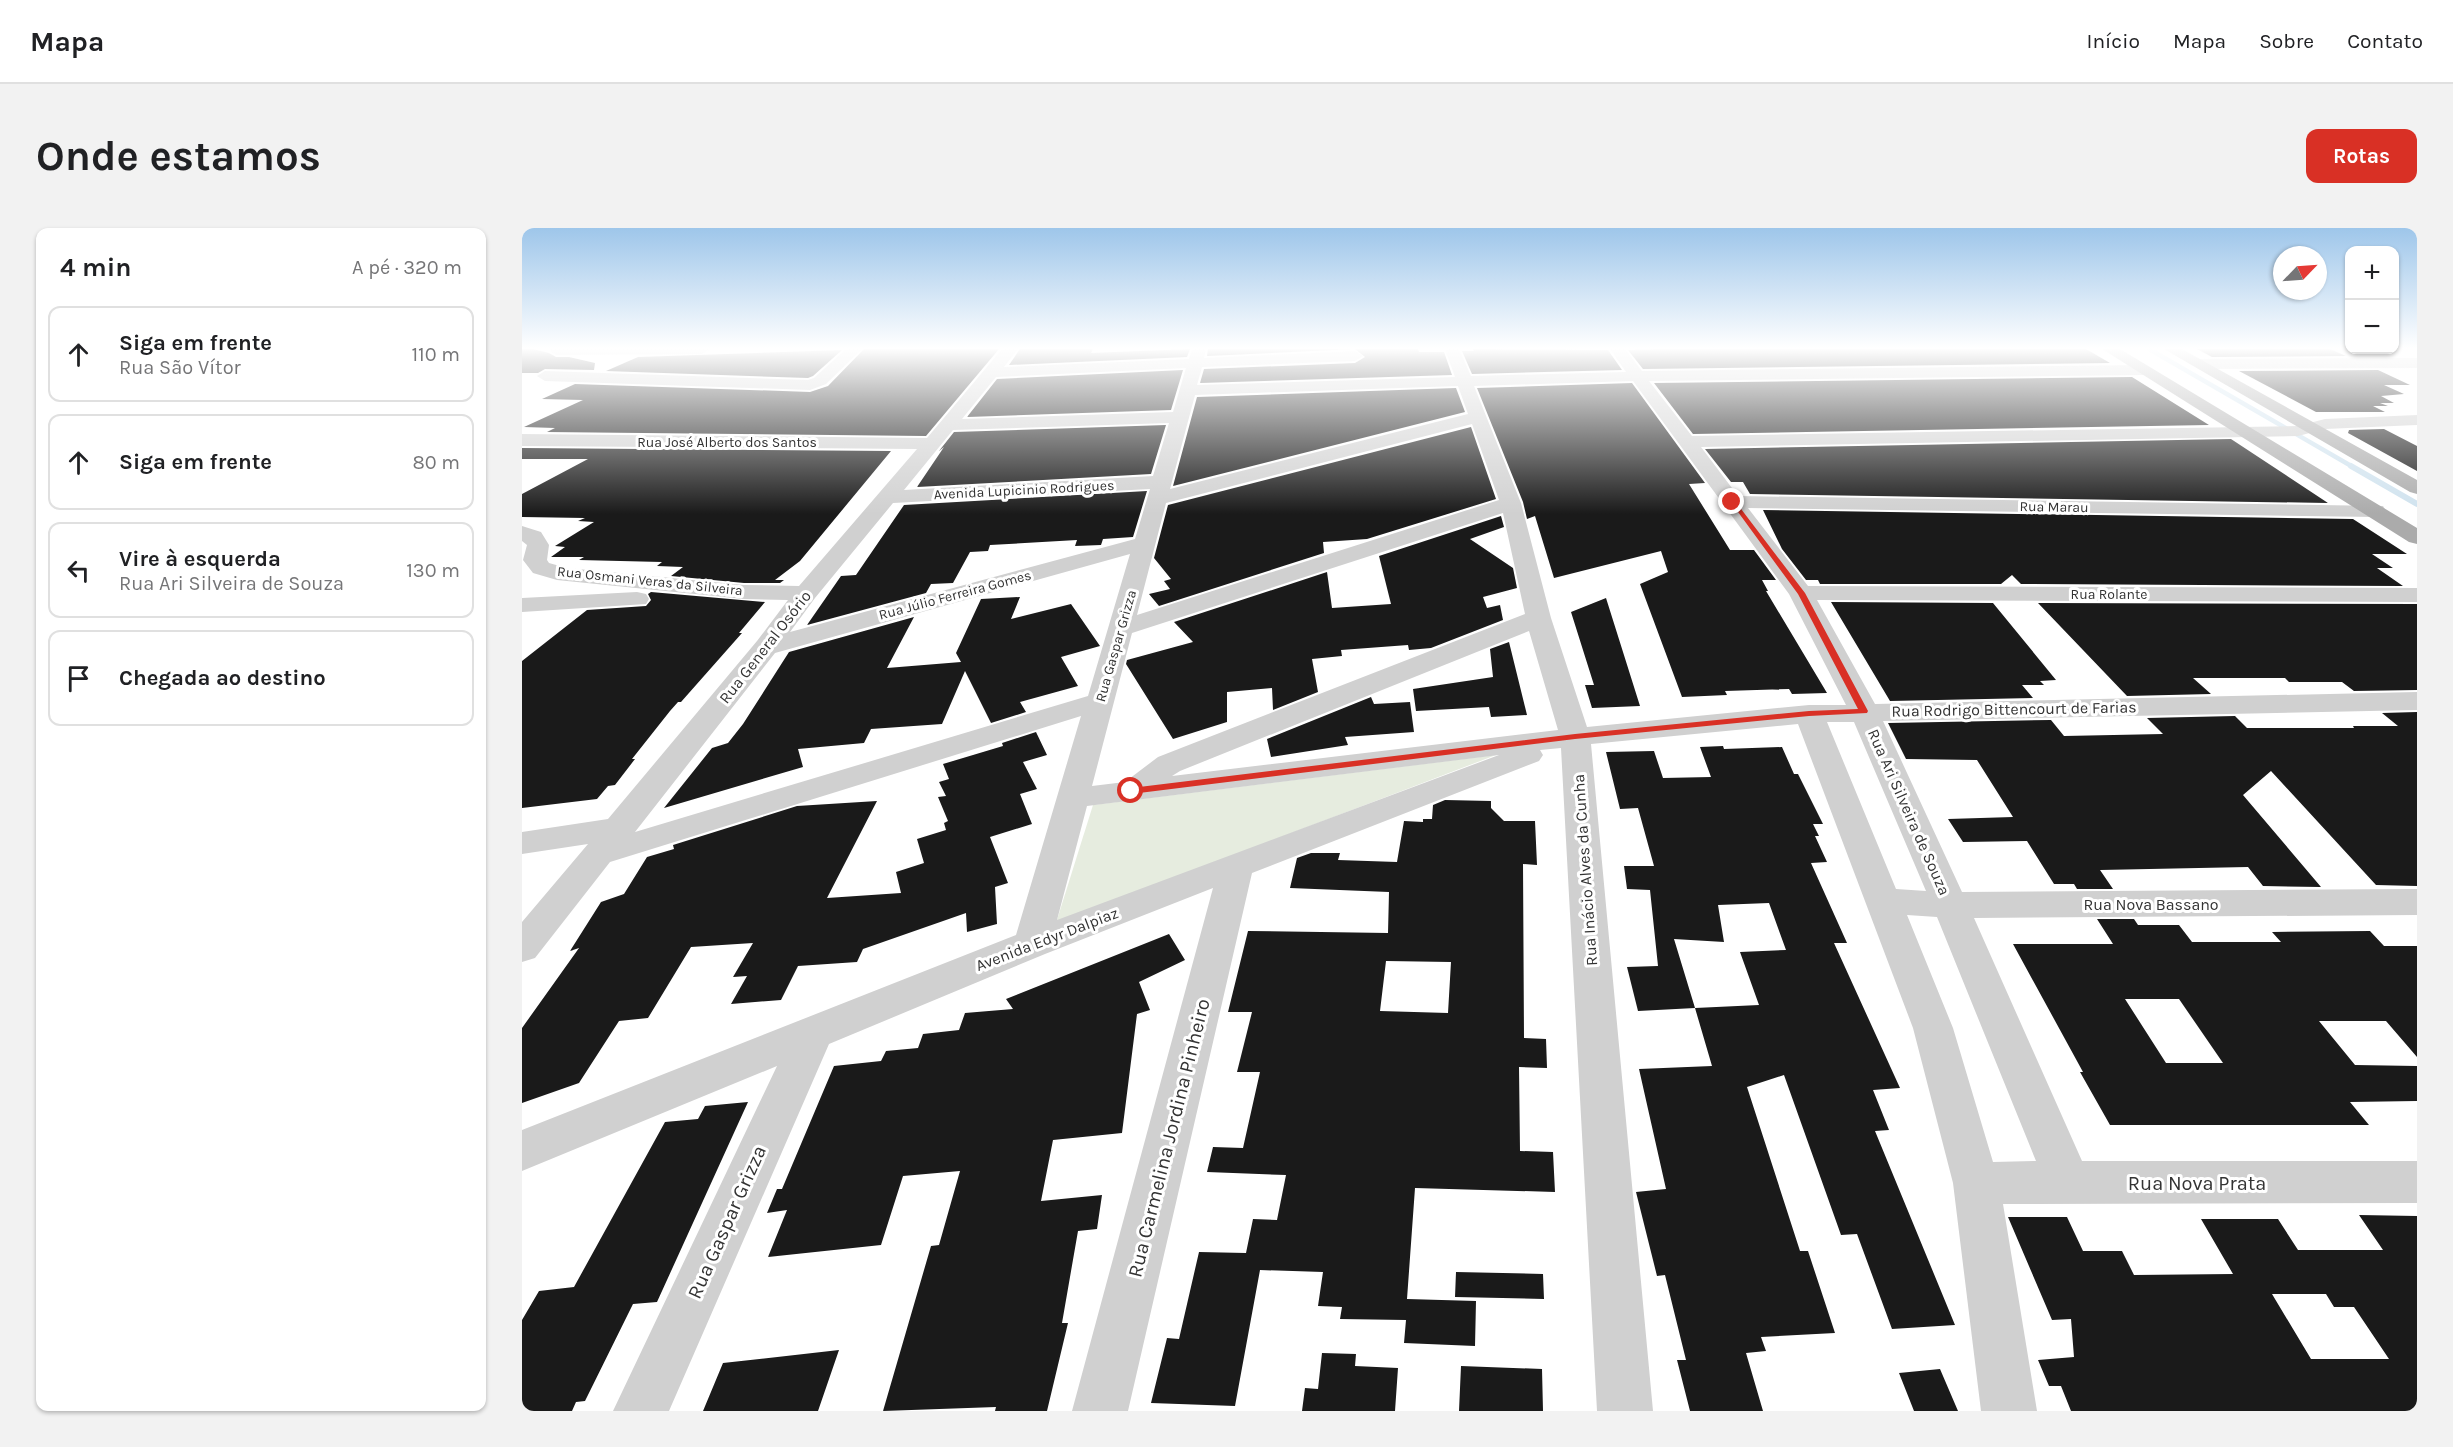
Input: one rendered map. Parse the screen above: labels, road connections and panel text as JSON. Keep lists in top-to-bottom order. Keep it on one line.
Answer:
{"streets":{"street":["Rua José Alberto dos Santos","Avenida Lupicinio Rodrigues","Rua Marau","Rua Osmani Veras da Silveira","Rua Rolante","Rua Júlio Ferreira Gomes","Rua Gaspar Grizza","Rua General Osório","Rua Rodrigo Bittencourt de Farias","Rua Ari Silveira de Souza","Rua Inácio Alves da Cunha","Rua Nova Bassano","Avenida Edyr Dalpiaz","Rua Carmelina Jordina Pinheiro","Rua Nova Prata"]},"crossings":[["Rua José Alberto dos Santos","Rua Gaspar Grizza"],["Rua José Alberto dos Santos","Rua General Osório"],["Avenida Lupicinio Rodrigues","Rua Gaspar Grizza"],["Avenida Lupicinio Rodrigues","Rua General Osório"],["Avenida Lupicinio Rodrigues","Rua Inácio Alves da Cunha"],["Rua Marau","Rua Ari Silveira de Souza"],["Rua Osmani Veras da Silveira","Rua General Osório"],["Rua Rolante","Rua Ari Silveira de Souza"],["Rua Júlio Ferreira Gomes","Rua Gaspar Grizza"],["Rua Júlio Ferreira Gomes","Rua General Osório"],["Rua Gaspar Grizza","Avenida Edyr Dalpiaz"],["Rua Rodrigo Bittencourt de Farias","Rua Ari Silveira de Souza"],["Rua Rodrigo Bittencourt de Farias","Rua Inácio Alves da Cunha"],["Rua Rodrigo Bittencourt de Farias","Avenida Edyr Dalpiaz"],["Rua Ari Silveira de Souza","Rua Nova Bassano"],["Rua Ari Silveira de Souza","Rua Nova Prata"],["Rua Inácio Alves da Cunha","Avenida Edyr Dalpiaz"],["Avenida Edyr Dalpiaz","Rua Carmelina Jordina Pinheiro"]],"north":"top right","page":{"header":"Mapa","nav":["Início","Mapa","Sobre","Contato"],"buttons":"Rotas","title":"Onde estamos","heading":["4 min","A pé · 320 m"],"map_buttons":["+","−"],"list":[["Siga em frente","Rua São Vítor","110 m"],["Siga em frente","80 m"],["Vire à esquerda","Rua Ari Silveira de Souza","130 m"],"Chegada ao destino"]}}
